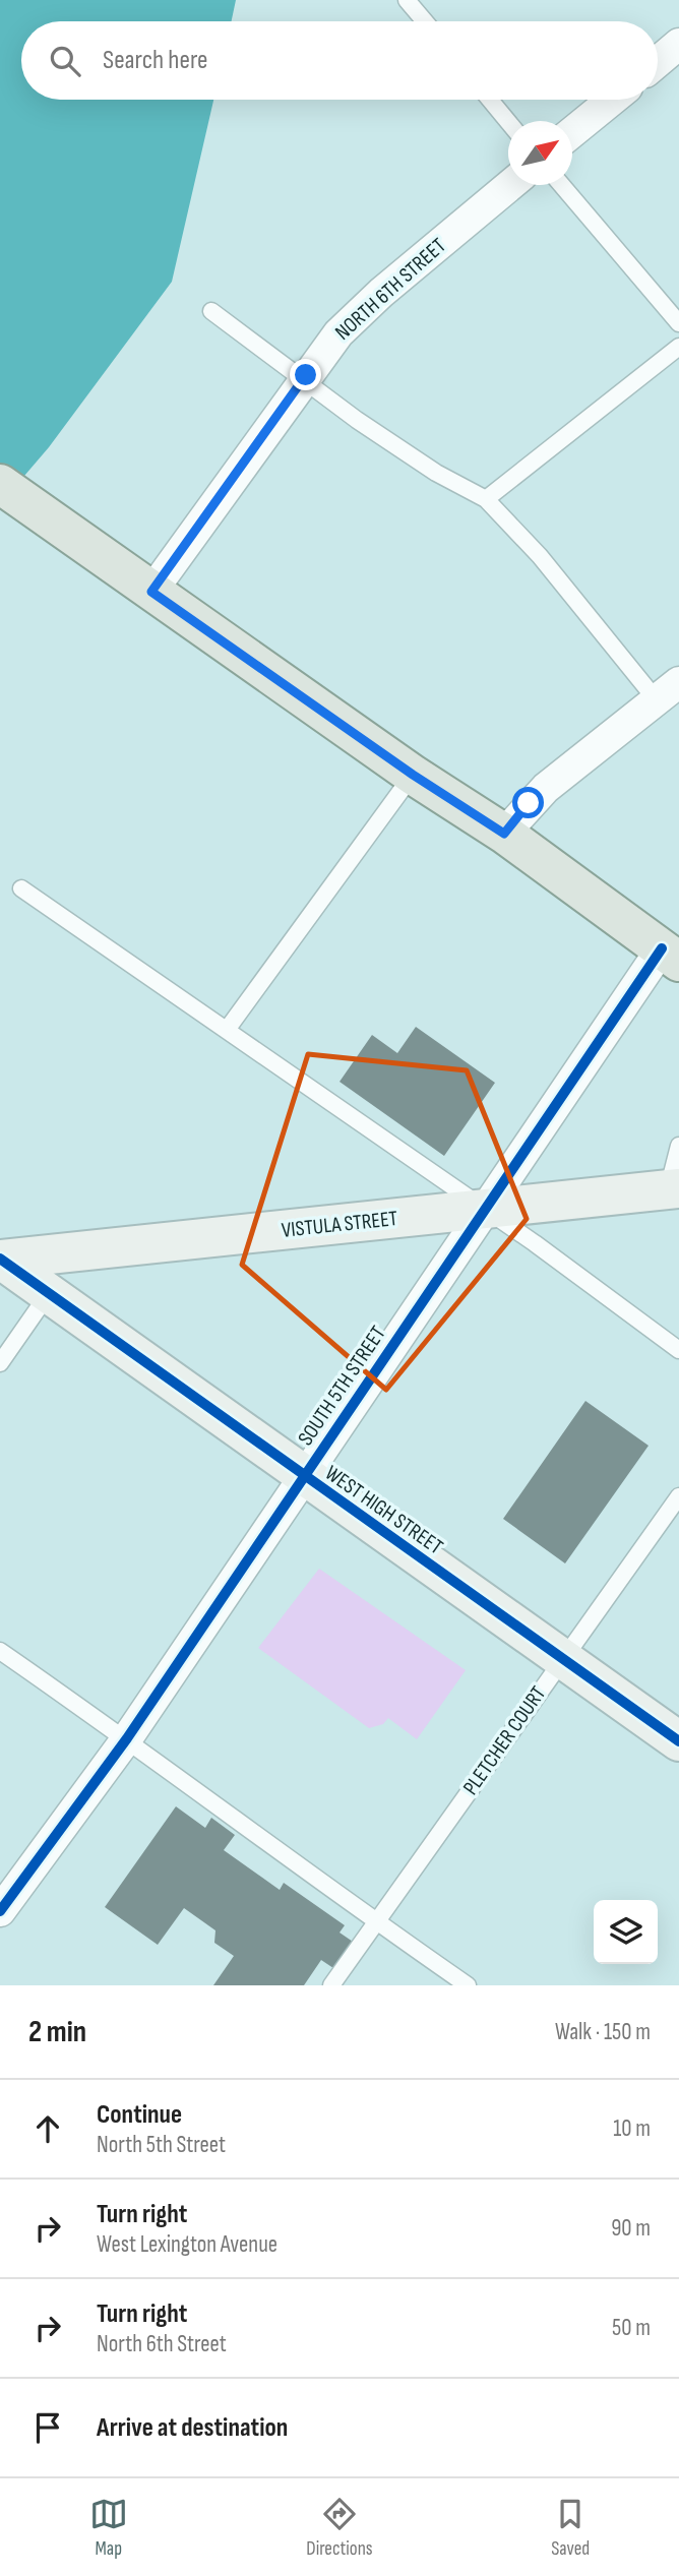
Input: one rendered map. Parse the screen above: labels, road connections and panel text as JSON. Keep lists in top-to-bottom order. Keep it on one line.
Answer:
{"streets":{"street":["NORTH 6TH STREET","VISTULA STREET","SOUTH 5TH STREET","WEST HIGH STREET"],"lane":["PLETCHER COURT"]},"crossings":[["VISTULA STREET","SOUTH 5TH STREET"],["VISTULA STREET","WEST HIGH STREET"],["SOUTH 5TH STREET","WEST HIGH STREET"],["WEST HIGH STREET","PLETCHER COURT"]],"north":"top right","page":{"search":"Search here","heading":["2 min","Walk · 150 m"],"list":[["Continue","North 5th Street","10 m"],["Turn right","West Lexington Avenue","90 m"],["Turn right","North 6th Street","50 m"],"Arrive at destination"],"nav":["Map","Directions","Saved"]}}
